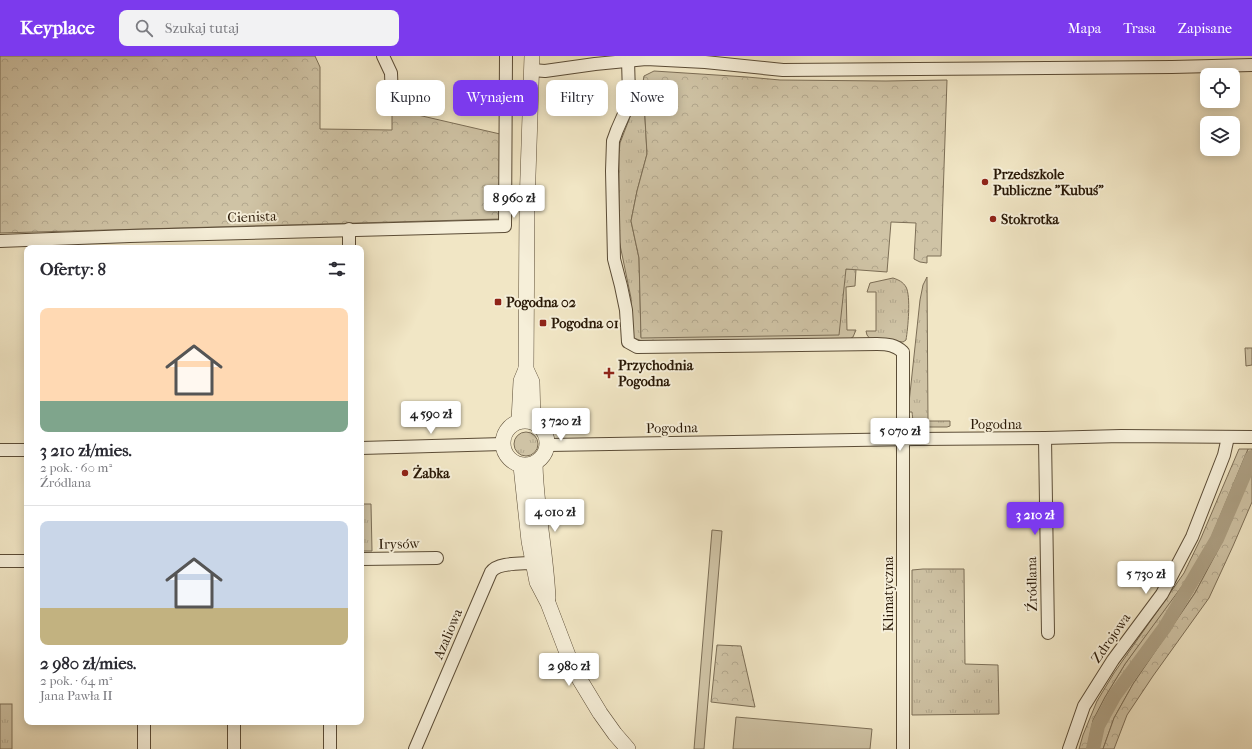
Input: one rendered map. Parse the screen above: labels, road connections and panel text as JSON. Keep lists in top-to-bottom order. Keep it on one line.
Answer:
{"streets":{"street":["Cienista","Pogodna","Irysów","Źródlana","Klimatyczna","Azaliowa","Zdrojowa"]},"crossings":[["Pogodna","Źródlana"],["Pogodna","Klimatyczna"],["Pogodna","Zdrojowa"]],"places":{"other":["Przedszkole Publiczne \"Kubuś\"","Stokrotka","Żabka"],"transit":["Pogodna 02","Pogodna 01"],"health":["Przychodnia Pogodna"]},"page":{"header":"Keyplace","search":"Szukaj tutaj","nav":["Mapa","Trasa","Zapisane"],"chip":["Kupno","Wynajem","Filtry","Nowe"],"price":["8 960 zł","4 590 zł","3 720 zł","5 070 zł","4 010 zł","3 210 zł","5 730 zł","2 980 zł"],"heading":"Oferty: 8","list":[{"name":"3 210 zł/mies.","note":"2 pok. · 60 m² · Źródlana"},{"name":"2 980 zł/mies.","note":"2 pok. · 64 m² · Jana Pawła II"}]}}
